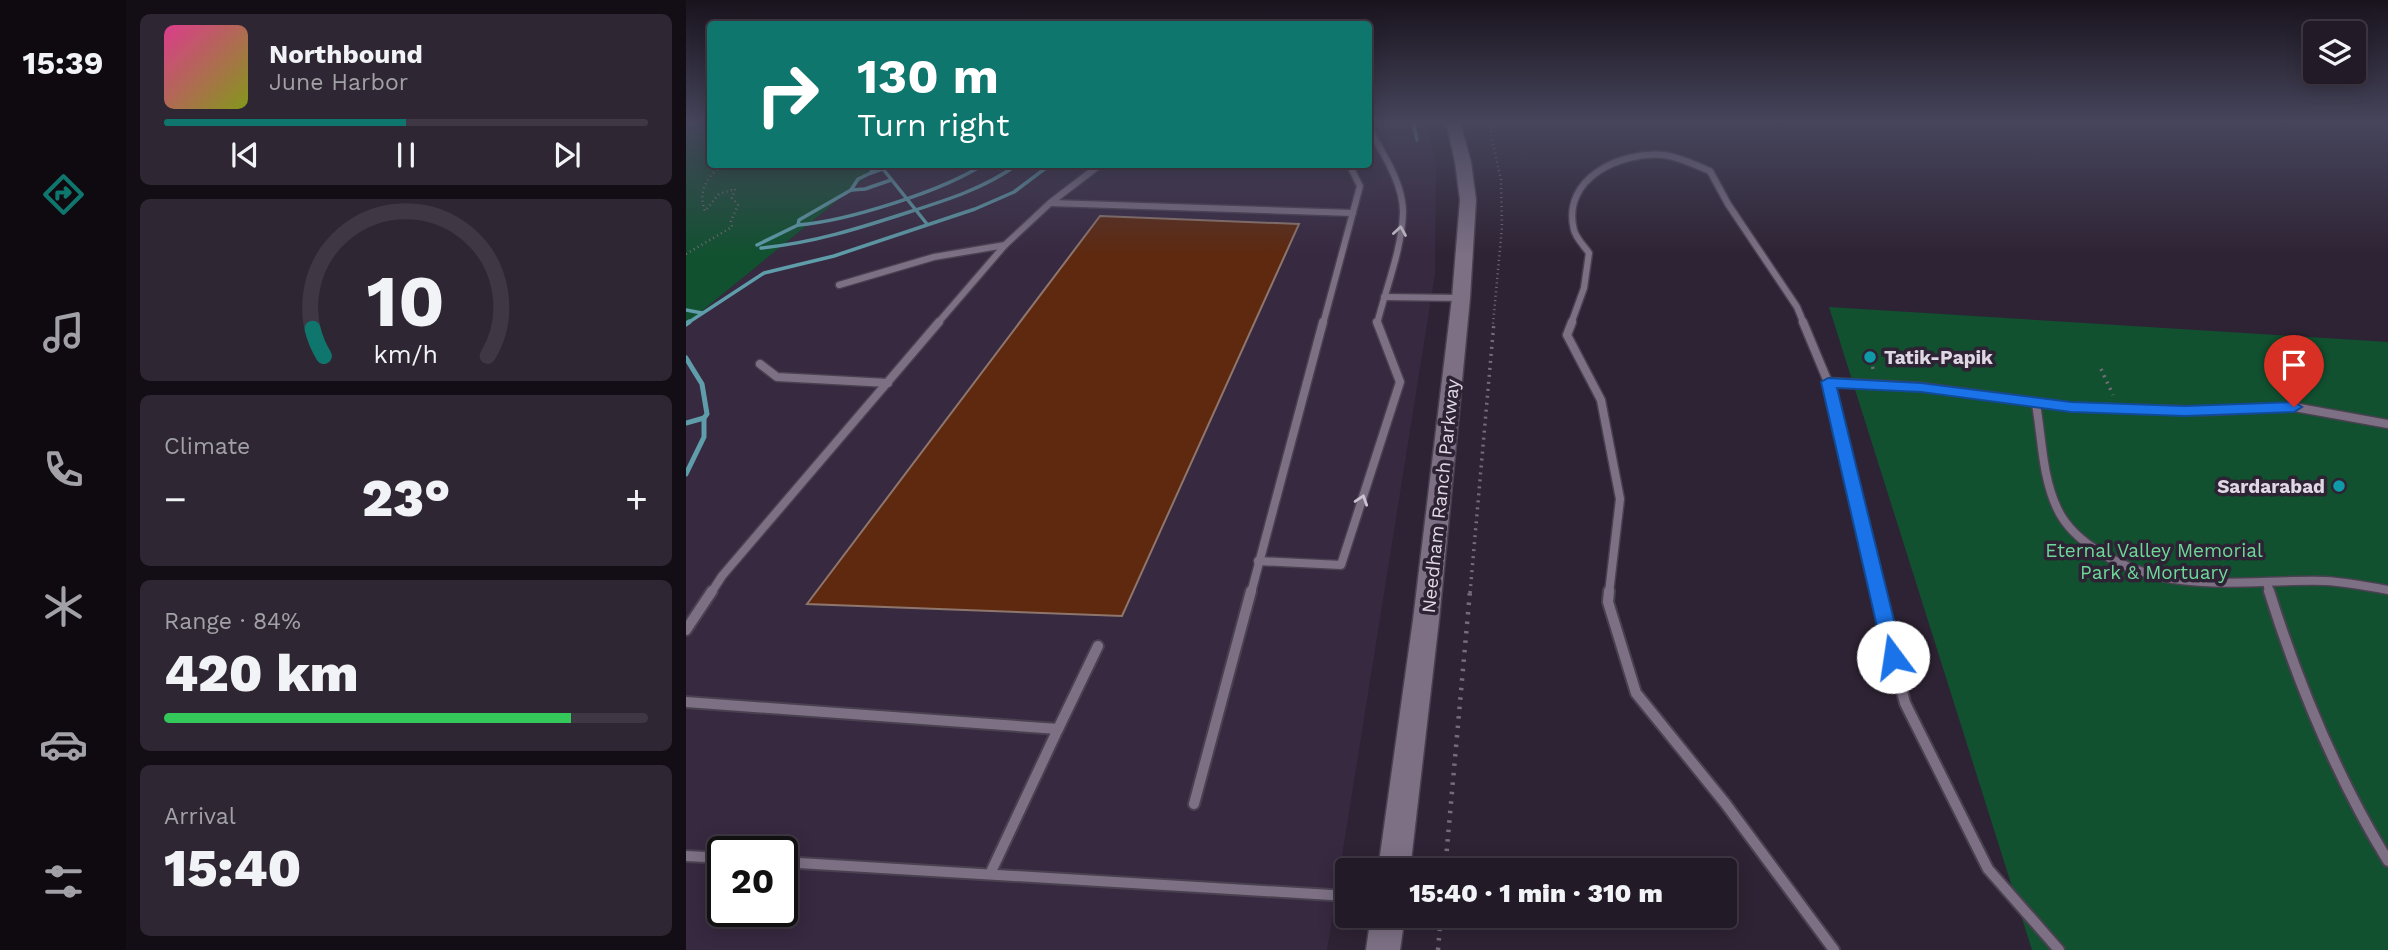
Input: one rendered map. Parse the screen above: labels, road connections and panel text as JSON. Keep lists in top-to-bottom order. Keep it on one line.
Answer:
{"streets":{"street":["Needham Ranch Parkway"]},"parks":["Eternal Valley Memorial Park & Mortuary"],"places":["Tatik-Papik","Sardarabad"],"page":{"tabs":"15:39","turn":["130 m","Turn right"],"song":["Northbound","June Harbor"],"tile":["Climate",["Range · 84%","420 km"],["Arrival","15:40"]],"heat":["−","23°","+"],"limit":"20","trip":"15:40 · 1 min · 310 m","gauge":["10","km/h"]}}
